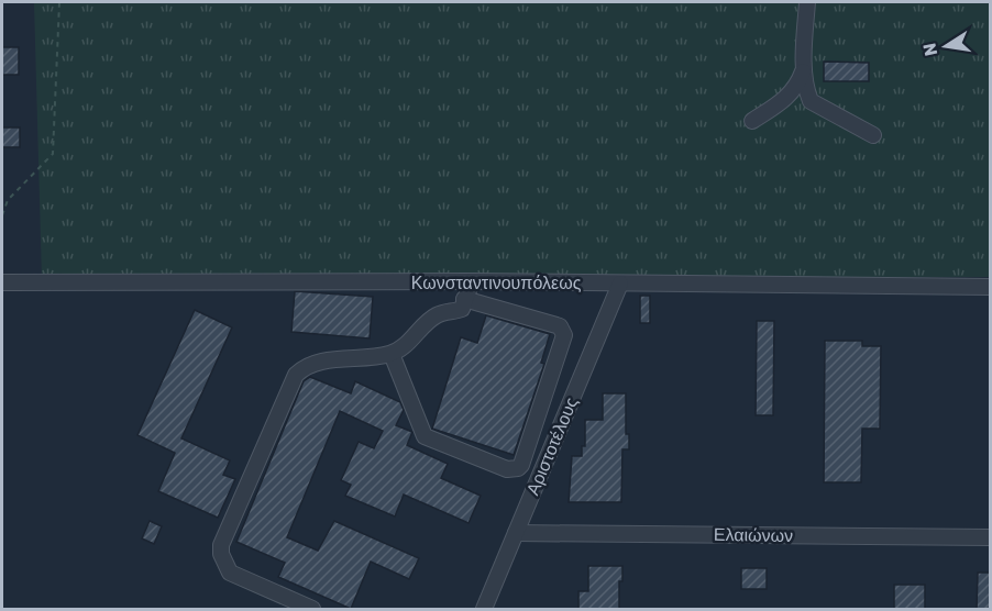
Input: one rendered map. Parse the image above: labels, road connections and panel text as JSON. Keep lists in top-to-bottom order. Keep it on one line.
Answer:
{"streets":{"street":["Κωνσταντινουπόλεως","Αριστοτέλους","Ελαιώνων"]},"crossings":[["Κωνσταντινουπόλεως","Αριστοτέλους"],["Αριστοτέλους","Ελαιώνων"]],"north":"left"}
